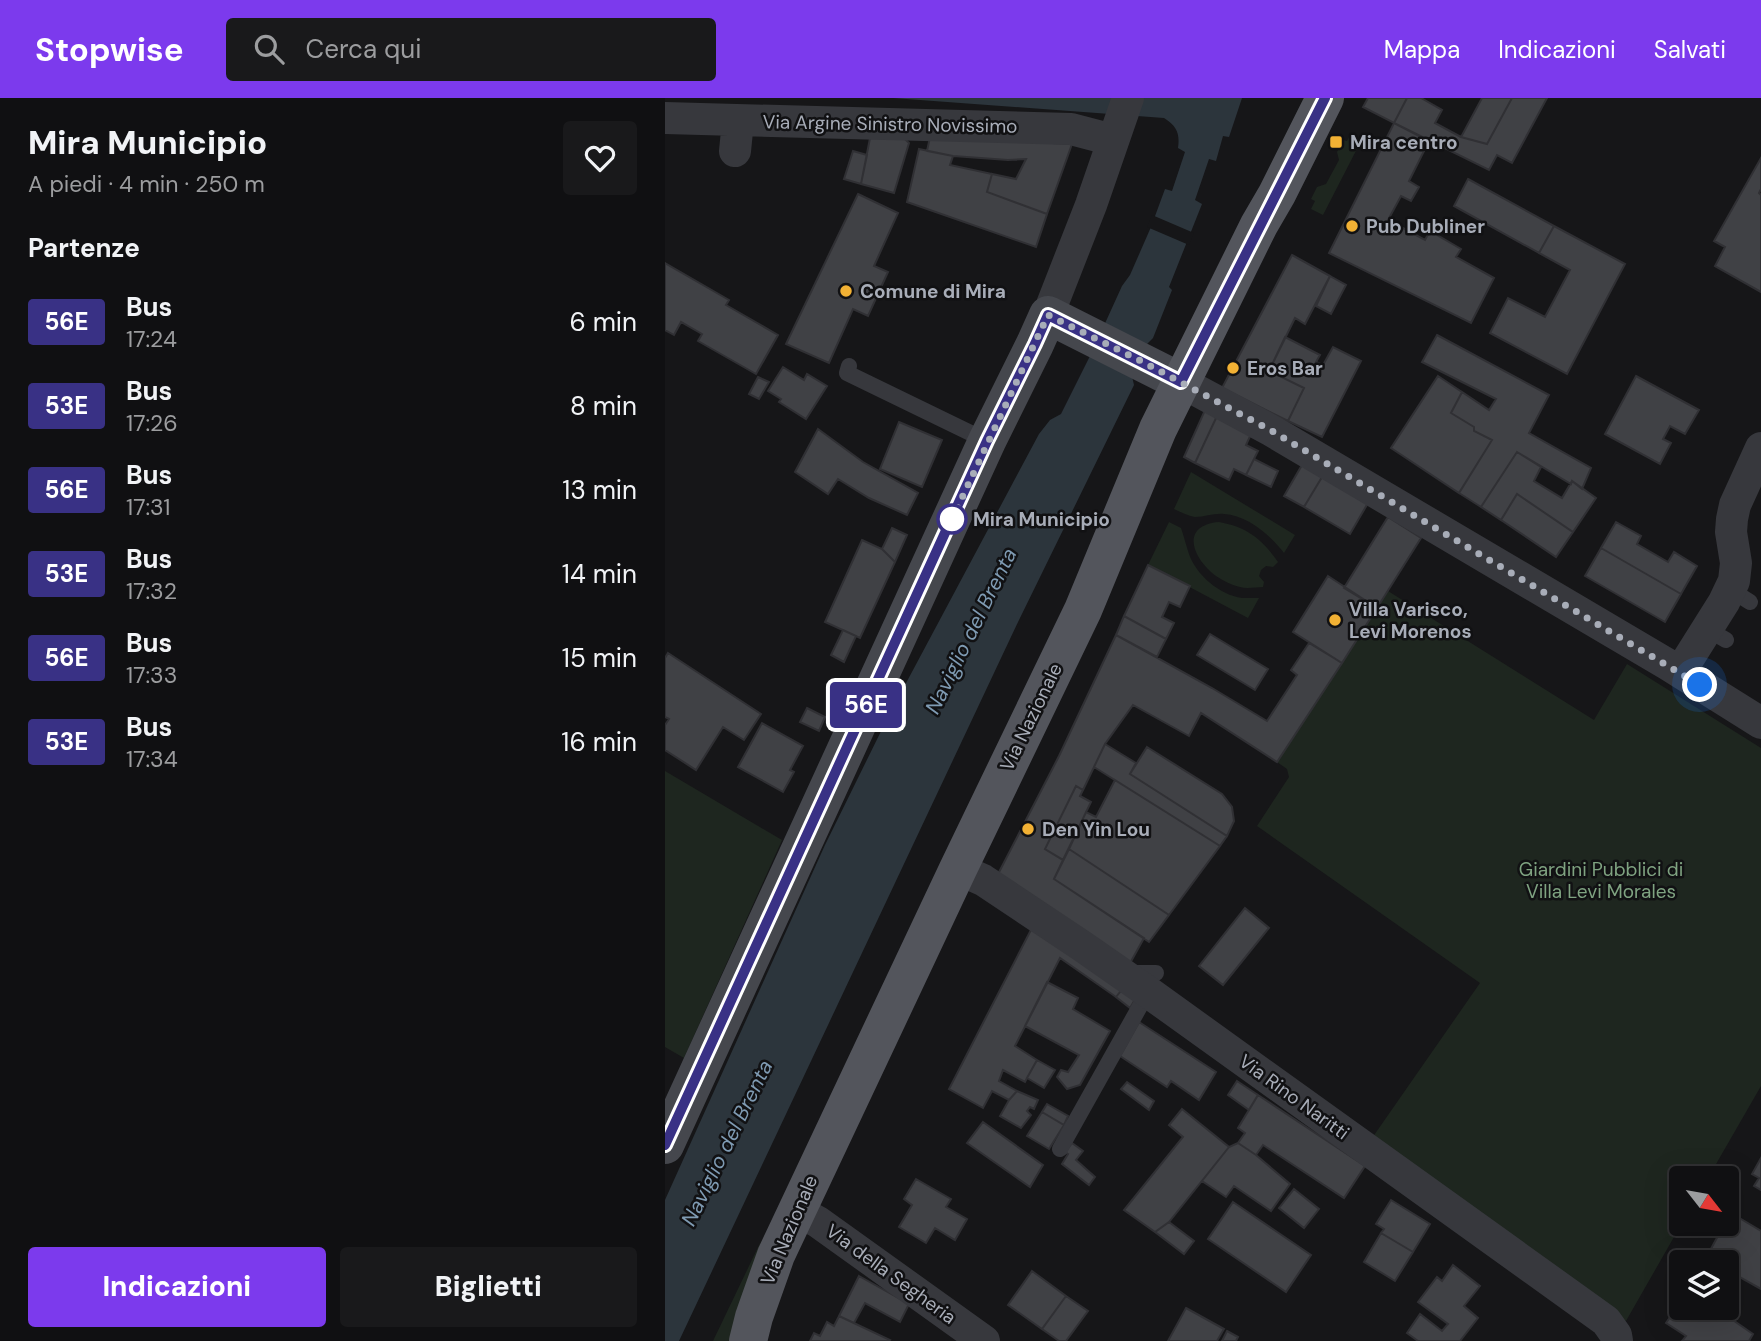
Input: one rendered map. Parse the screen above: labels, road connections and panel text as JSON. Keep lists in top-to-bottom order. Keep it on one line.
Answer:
{"streets":{"main road":["Via Nazionale"],"street":["Via Argine Sinistro Novissimo","Via Rino Naritti","Via della Segheria"]},"crossings":[["Via Nazionale","Via Rino Naritti"],["Via Nazionale","Via della Segheria"]],"water":["Naviglio del Brenta"],"parks":["Giardini Pubblici di Villa Levi Morales"],"places":{"transit":["Mira centro"],"other":["Pub Dubliner","Comune di Mira","Eros Bar","Mira Municipio","Villa Varisco, Levi Morenos","Den Yin Lou"]},"lines":["bus line 56E"],"north":"bottom right","page":{"header":"Stopwise","search":"Cerca qui","nav":["Mappa","Indicazioni","Salvati"],"heading":[["Mira Municipio","A piedi · 4 min · 250 m"],"Partenze"],"on_map":"56E","list":[{"mark":"56E","name":"Bus","note":"17:24","value":"6 min"},{"mark":"53E","name":"Bus","note":"17:26","value":"8 min"},{"mark":"56E","name":"Bus","note":"17:31","value":"13 min"},{"mark":"53E","name":"Bus","note":"17:32","value":"14 min"},{"mark":"56E","name":"Bus","note":"17:33","value":"15 min"},{"mark":"53E","name":"Bus","note":"17:34","value":"16 min"}],"buttons":["Indicazioni","Biglietti"]}}
